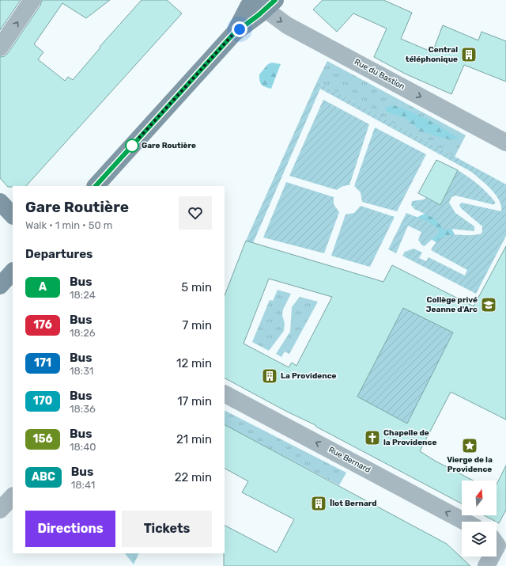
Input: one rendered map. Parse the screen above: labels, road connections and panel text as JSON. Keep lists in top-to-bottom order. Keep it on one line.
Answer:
{"streets":{"street":["Rue du Bastion","Rue Bernard"]},"one_way":["Rue du Bastion","Rue Bernard"],"places":{"building":["Central téléphonique","La Providence","Îlot Bernard"],"other":["Gare Routière"],"school or university":["Collège privé Jeanne d'Arc"],"church":["Chapelle de la Providence"],"place":["Vierge de la Providence"]},"lines":["bus line A"],"north":"top","page":{"heading":[["Gare Routière","Walk · 1 min · 50 m"],"Departures"],"list":[{"mark":"A","name":"Bus","note":"18:24","value":"5 min"},{"mark":"176","name":"Bus","note":"18:26","value":"7 min"},{"mark":"171","name":"Bus","note":"18:31","value":"12 min"},{"mark":"170","name":"Bus","note":"18:36","value":"17 min"},{"mark":"156","name":"Bus","note":"18:40","value":"21 min"},{"mark":"ABC","name":"Bus","note":"18:41","value":"22 min"}],"buttons":["Directions","Tickets"]}}
